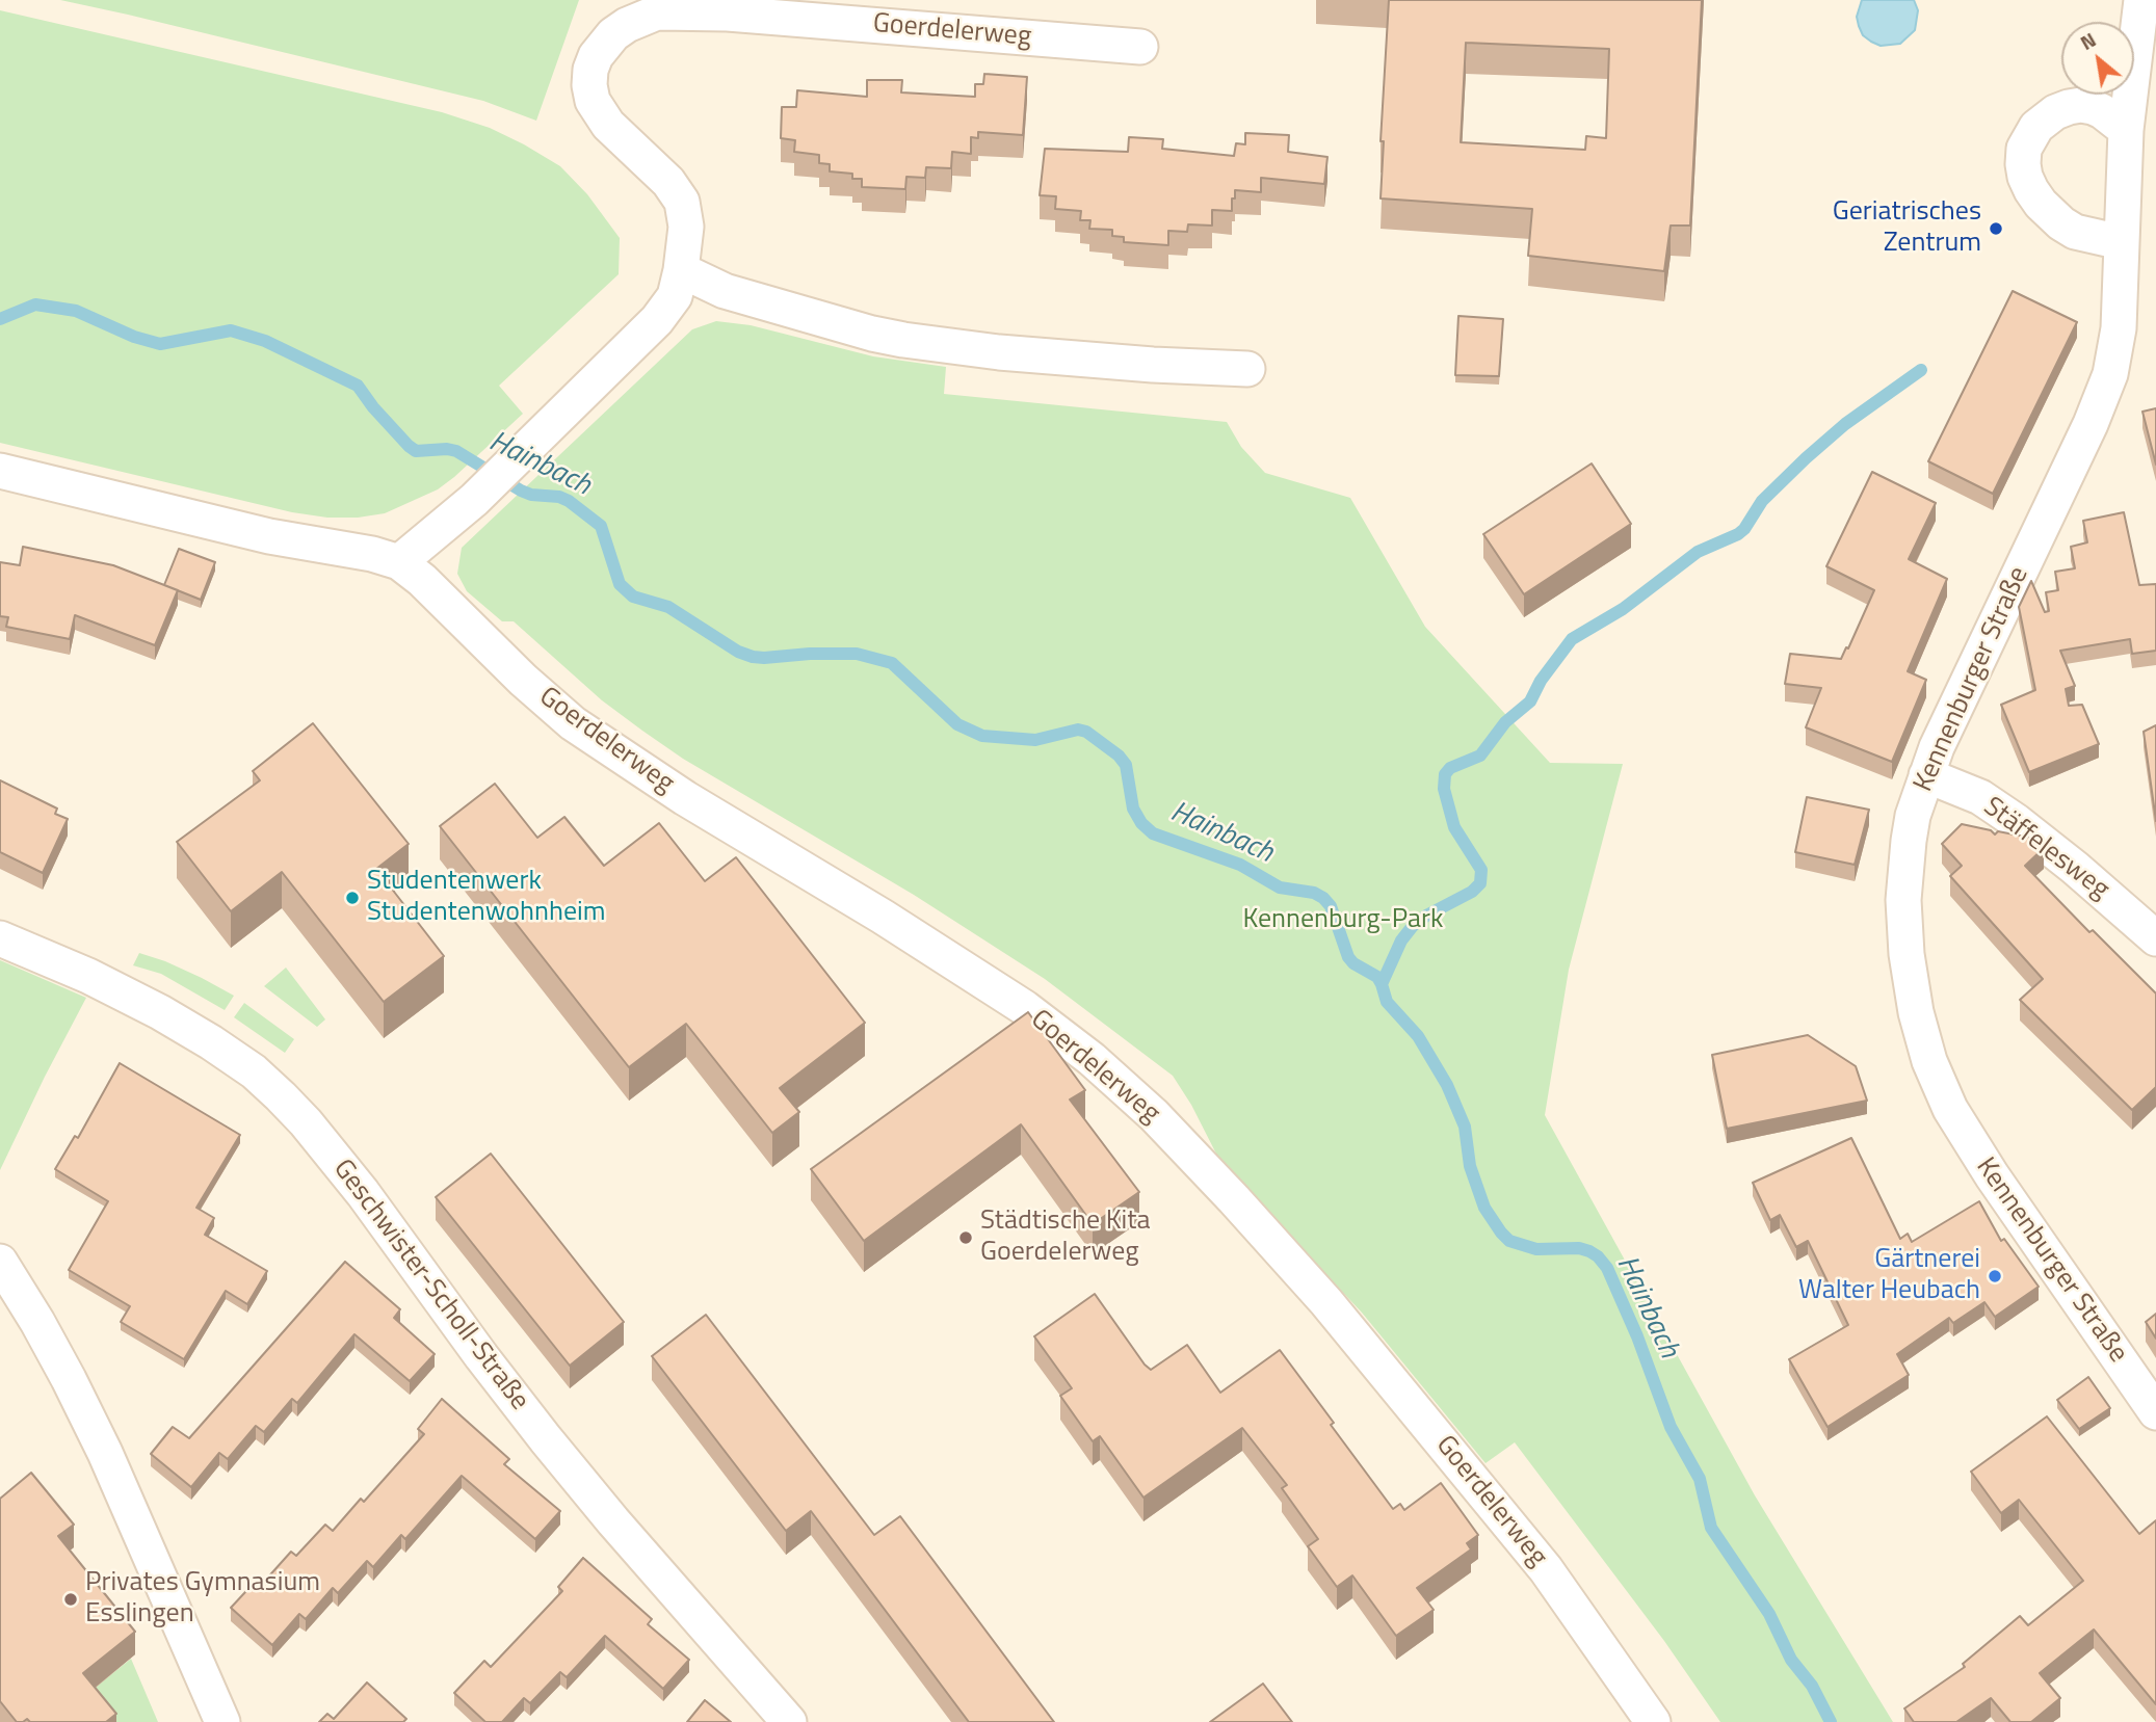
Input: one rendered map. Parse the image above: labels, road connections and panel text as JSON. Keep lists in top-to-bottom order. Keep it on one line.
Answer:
{"streets":{"street":["Goerdelerweg","Kennenburger Straße","Stäffelesweg","Geschwister-Scholl-Straße"]},"crossings":[["Kennenburger Straße","Stäffelesweg"]],"water":["Hainbach"],"parks":["Kennenburg-Park"],"places":["Geriatrisches Zentrum","Studentenwerk Studentenwohnheim","Städtische Kita Goerdelerweg","Gärtnerei Walter Heubach","Privates Gymnasium Esslingen"],"north":"top left"}
